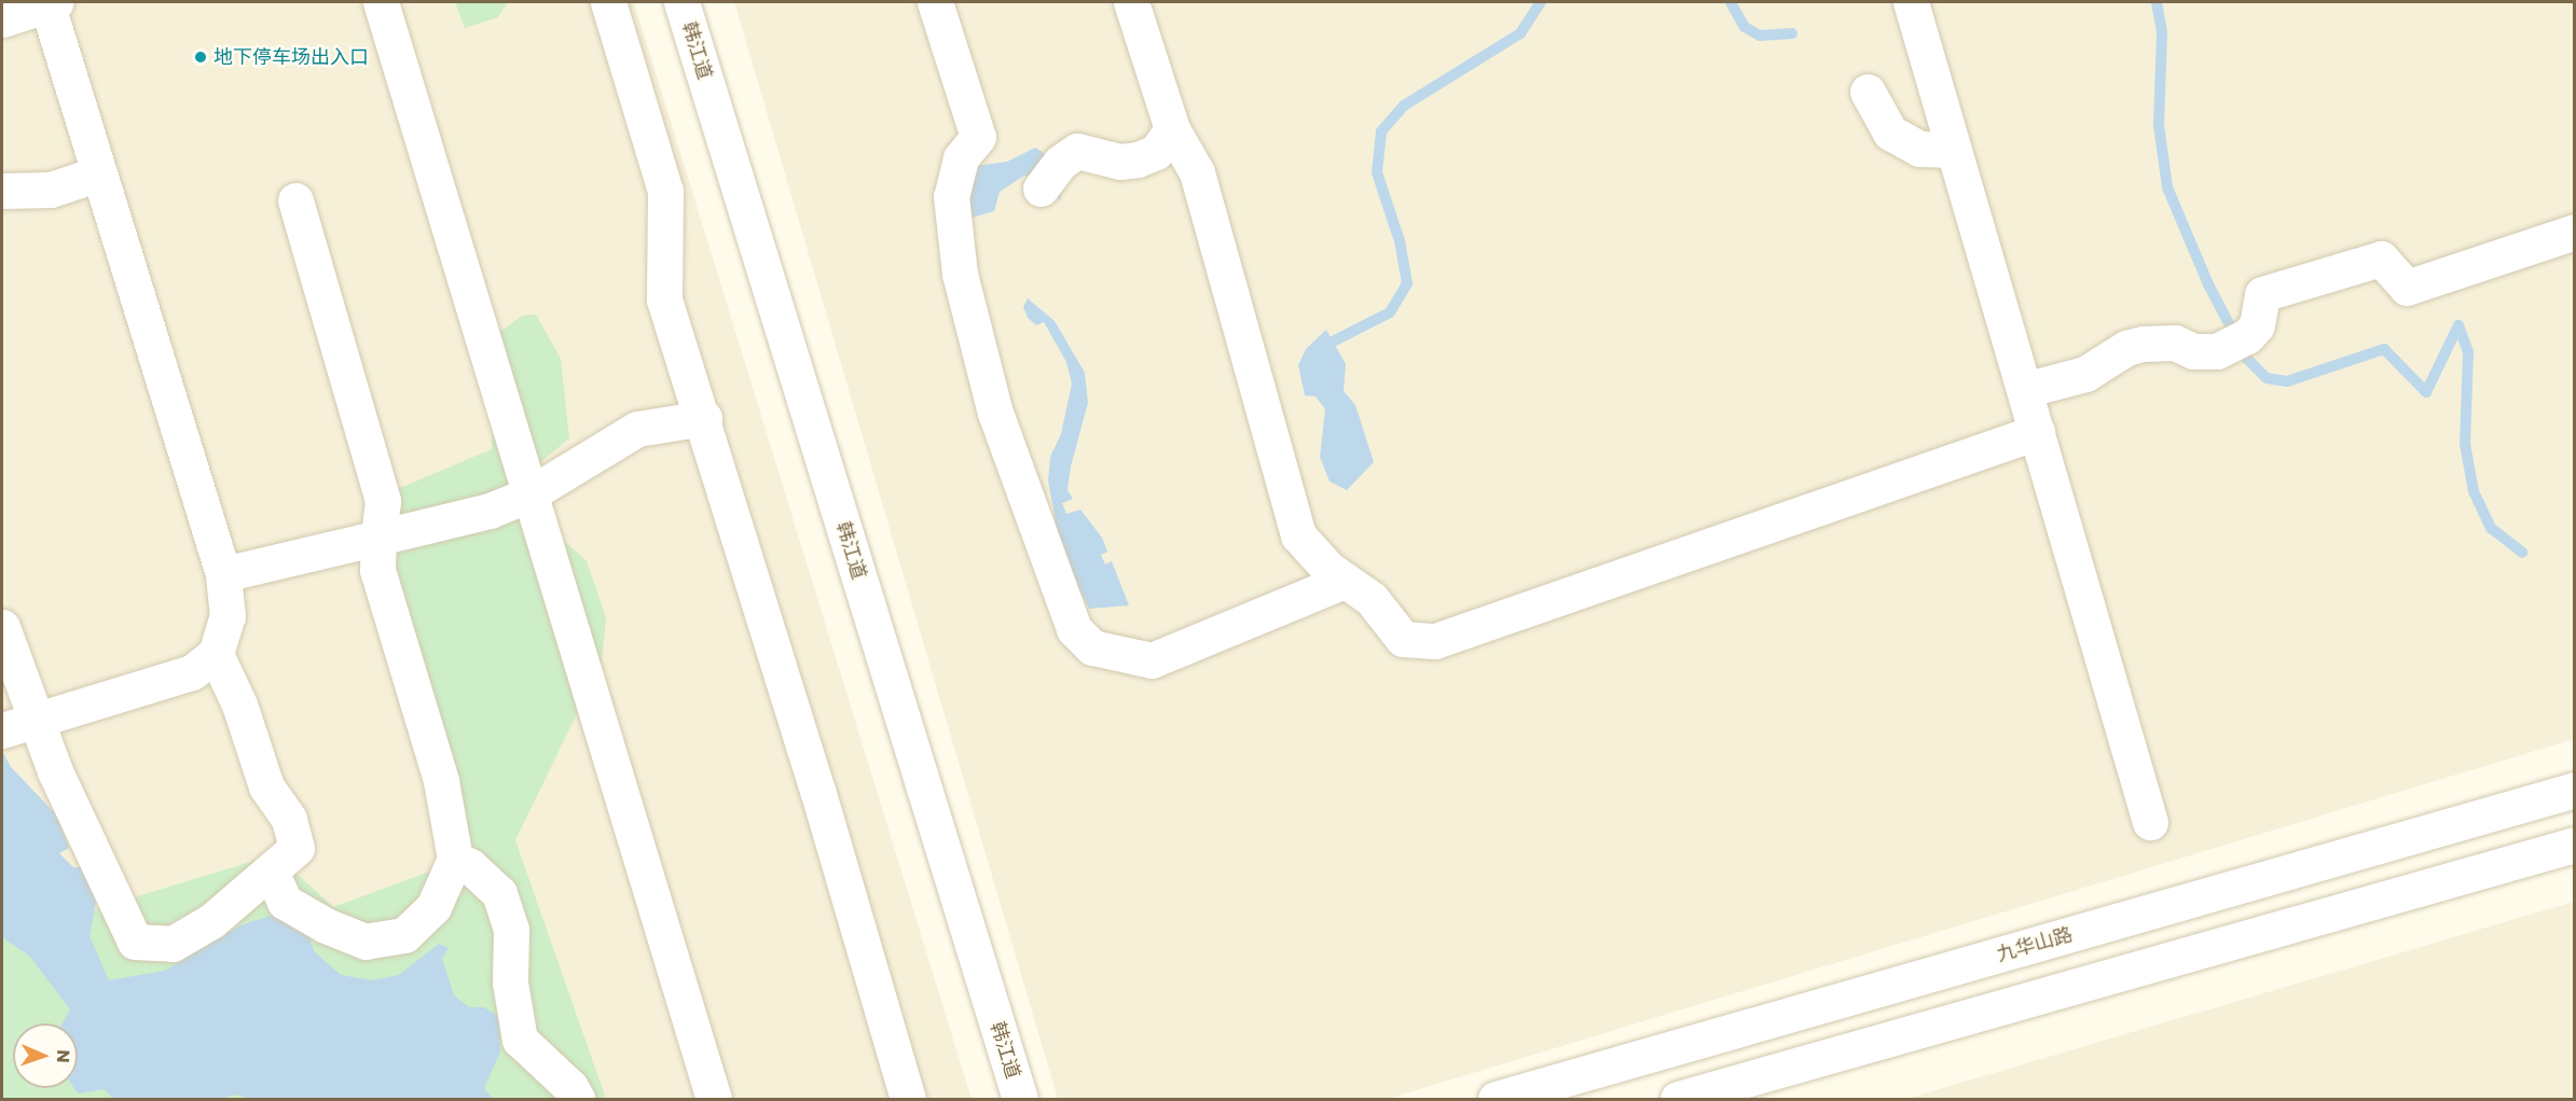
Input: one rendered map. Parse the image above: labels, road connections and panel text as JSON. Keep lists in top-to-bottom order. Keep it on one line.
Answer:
{"streets":{"street":["韩江道","九华山路"]},"places":["地下停车场出入口"],"north":"right"}
